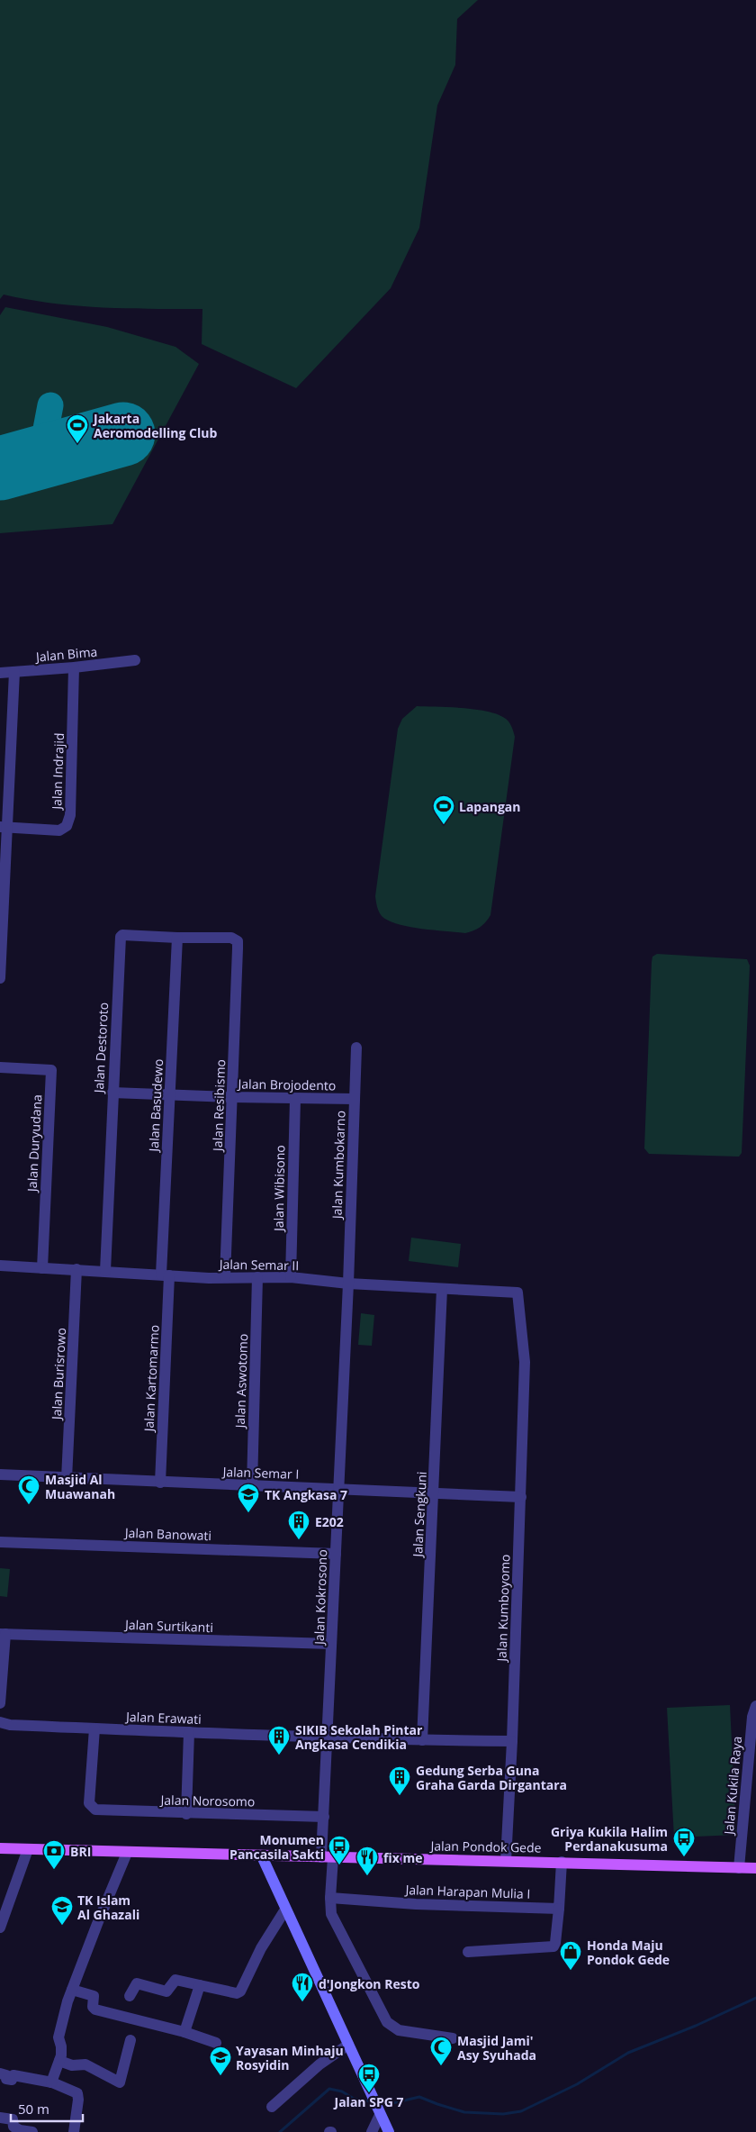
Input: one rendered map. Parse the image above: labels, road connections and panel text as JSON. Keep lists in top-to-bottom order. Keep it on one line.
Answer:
{"streets":{"main road":["Jalan Pondok Gede"],"street":["Jalan Bima","Jalan Indrajid","Jalan Destoroto","Jalan Brojodento","Jalan Basudewo","Jalan Resibismo","Jalan Duryudana","Jalan Kumbokarno","Jalan Wibisono","Jalan Semar II","Jalan Burisrowo","Jalan Kartomarmo","Jalan Aswotomo","Jalan Semar I","Jalan Sengkuni","Jalan Banowati","Jalan Kokrosono","Jalan Kumboyomo","Jalan Surtikanti","Jalan Erawati","Jalan Kukila Raya","Jalan Norosomo","Jalan Harapan Mulia I"]},"crossings":[["Jalan Bima","Jalan Indrajid"],["Jalan Destoroto","Jalan Brojodento"],["Jalan Destoroto","Jalan Basudewo"],["Jalan Destoroto","Jalan Resibismo"],["Jalan Destoroto","Jalan Semar II"],["Jalan Brojodento","Jalan Basudewo"],["Jalan Brojodento","Jalan Resibismo"],["Jalan Brojodento","Jalan Kumbokarno"],["Jalan Brojodento","Jalan Wibisono"],["Jalan Basudewo","Jalan Semar II"],["Jalan Basudewo","Jalan Kartomarmo"],["Jalan Resibismo","Jalan Semar II"],["Jalan Duryudana","Jalan Semar II"],["Jalan Kumbokarno","Jalan Semar II"],["Jalan Kumbokarno","Jalan Kokrosono"],["Jalan Wibisono","Jalan Semar II"],["Jalan Semar II","Jalan Burisrowo"],["Jalan Semar II","Jalan Kartomarmo"],["Jalan Semar II","Jalan Aswotomo"],["Jalan Semar II","Jalan Sengkuni"],["Jalan Semar II","Jalan Kokrosono"],["Jalan Semar II","Jalan Kumboyomo"],["Jalan Burisrowo","Jalan Semar I"],["Jalan Kartomarmo","Jalan Semar I"],["Jalan Aswotomo","Jalan Semar I"],["Jalan Semar I","Jalan Sengkuni"],["Jalan Semar I","Jalan Kokrosono"],["Jalan Semar I","Jalan Kumboyomo"],["Jalan Banowati","Jalan Kokrosono"],["Jalan Kokrosono","Jalan Surtikanti"],["Jalan Kokrosono","Jalan Erawati"],["Jalan Kokrosono","Jalan Norosomo"],["Jalan Kokrosono","Jalan Pondok Gede"],["Jalan Kumboyomo","Jalan Pondok Gede"],["Jalan Erawati","Jalan Norosomo"],["Jalan Kukila Raya","Jalan Pondok Gede"]],"places":{"sports":["Jakarta Aeromodelling Club","Lapangan"],"mosque":["Masjid Al Muawanah","Masjid Jami' Asy Syuhada"],"school or university":["TK Angkasa 7","TK Islam Al Ghazali","Yayasan Minhaju Rosyidin"],"building":["E202","SIKIB Sekolah Pintar Angkasa Cendikia","Gedung Serba Guna Graha Garda Dirgantara"],"bus stop":["Griya Kukila Halim Perdanakusuma","Monumen Pancasila Sakti","Jalan SPG 7"],"bank":["BRI"],"restaurant":["fix me","d'Jongkon Resto"],"shop":["Honda Maju Pondok Gede"]},"scale_bar":"50 m"}
